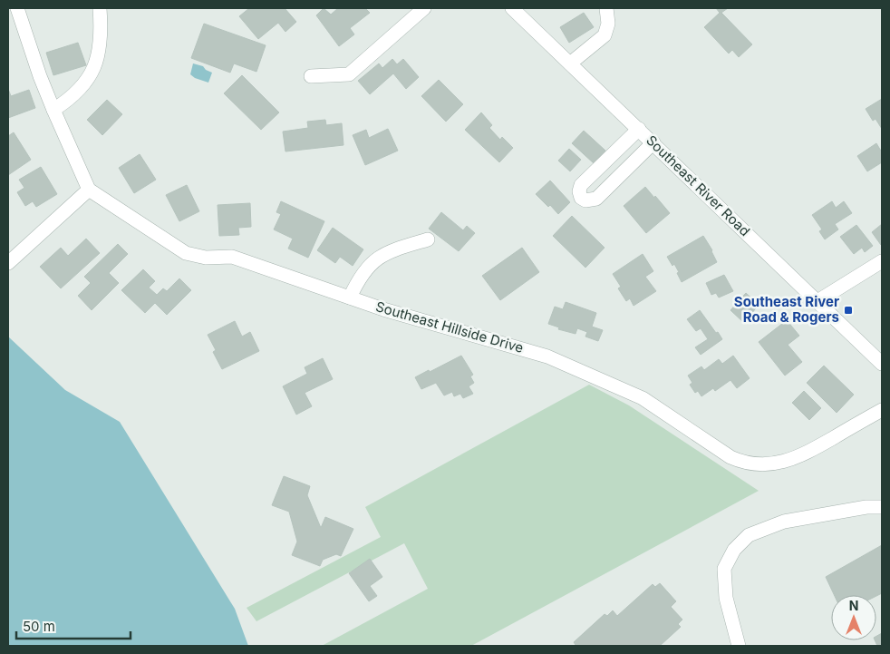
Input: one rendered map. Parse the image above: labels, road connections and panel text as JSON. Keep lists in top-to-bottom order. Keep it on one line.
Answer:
{"streets":{"street":["Southeast River Road","Southeast Hillside Drive"]},"places":{"transit":["Southeast River Road & Rogers"]},"scale_bar":"50 m","north":"top"}
